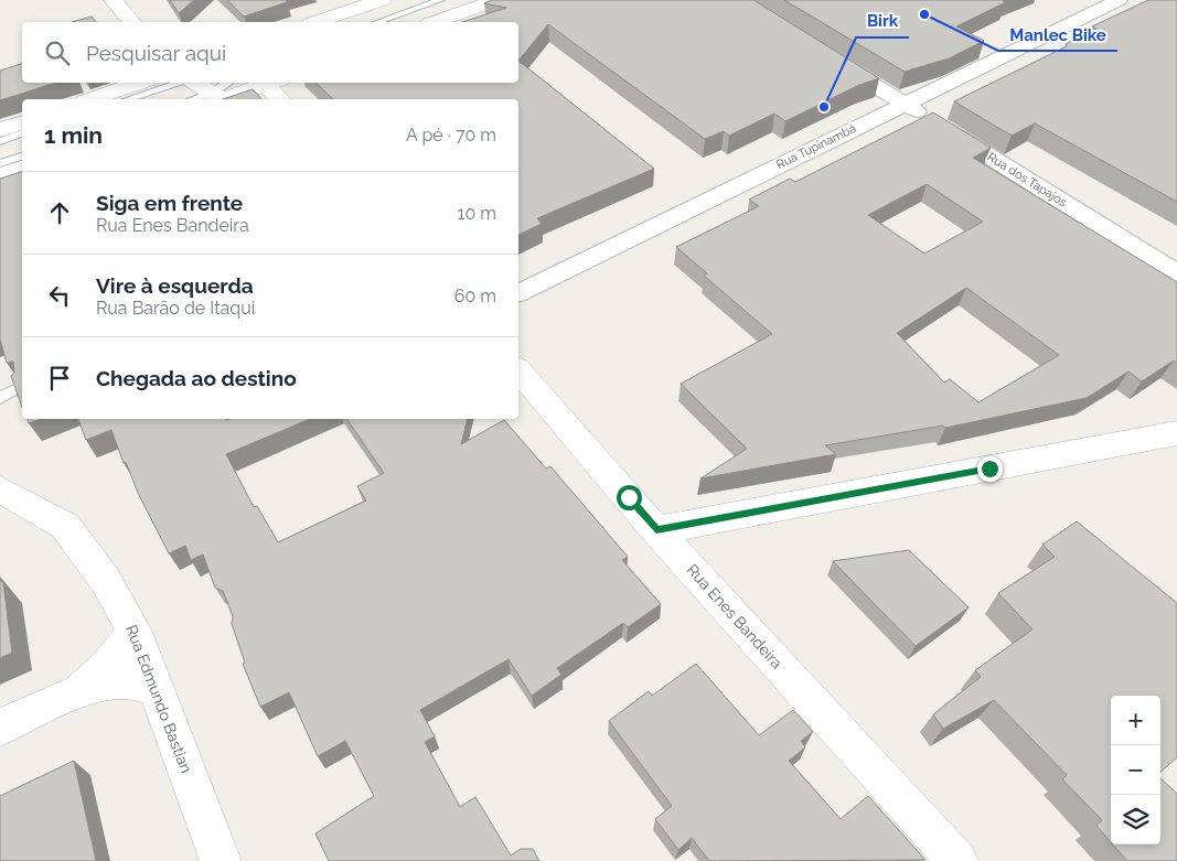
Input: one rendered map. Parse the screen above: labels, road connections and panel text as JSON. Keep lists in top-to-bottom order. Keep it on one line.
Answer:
{"streets":{"street":["Rua Tupinambá","Rua dos Tapajós","Rua Enes Bandeira","Rua Edmundo Bastian"]},"crossings":[["Rua Tupinambá","Rua dos Tapajós"]],"places":["Manlec Bike","Birk"],"page":{"search":"Pesquisar aqui","heading":["1 min","A pé · 70 m"],"list":[["Siga em frente","Rua Enes Bandeira","10 m"],["Vire à esquerda","Rua Barão de Itaqui","60 m"],"Chegada ao destino"],"map_buttons":["+","−"]}}
